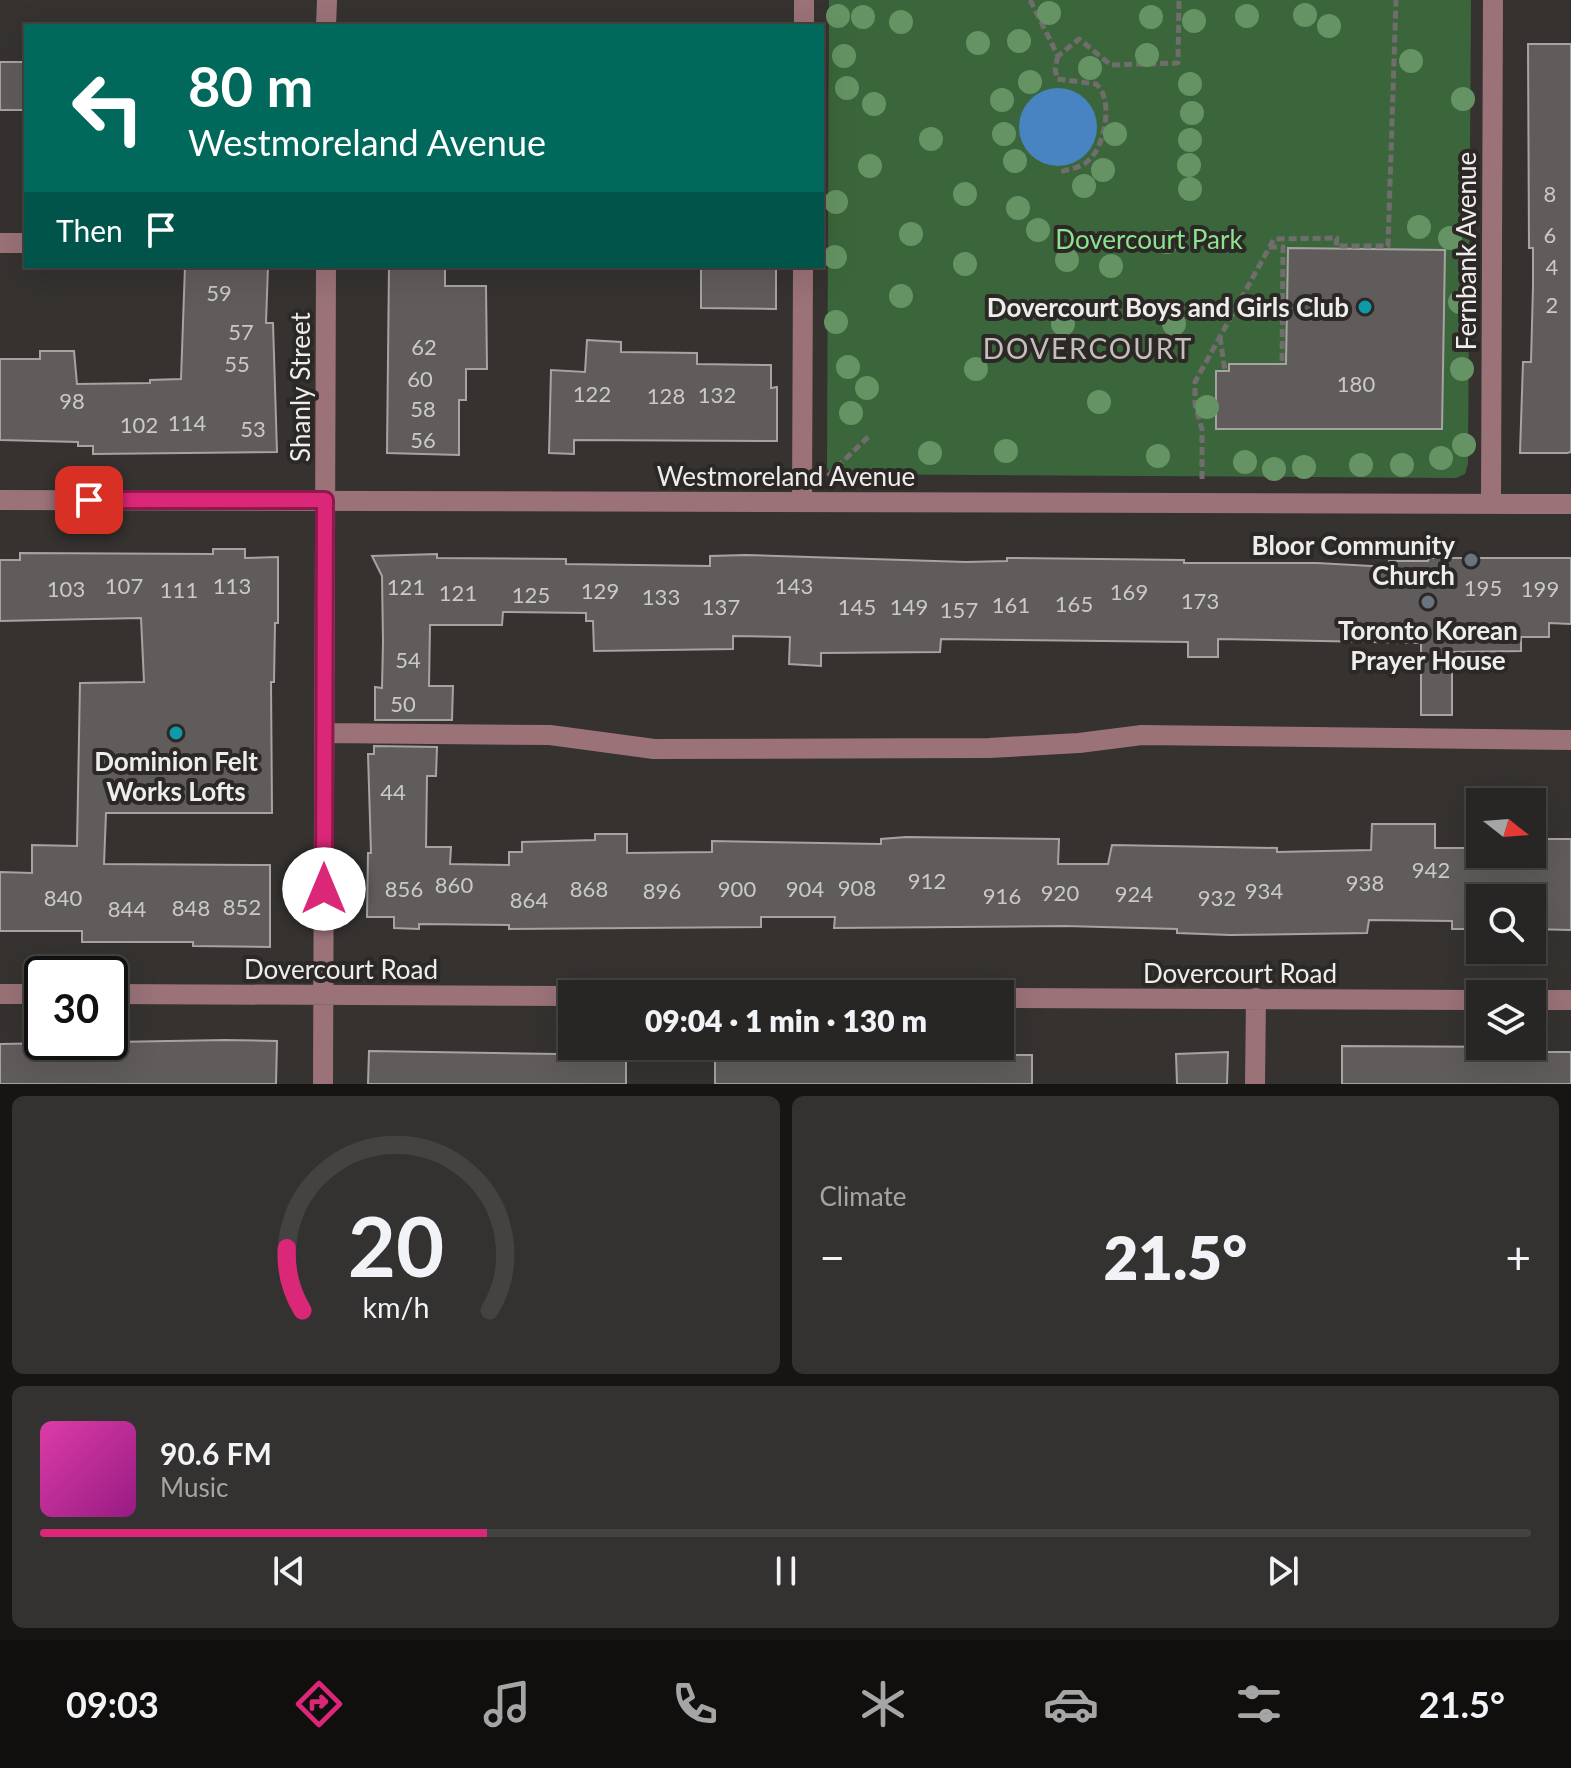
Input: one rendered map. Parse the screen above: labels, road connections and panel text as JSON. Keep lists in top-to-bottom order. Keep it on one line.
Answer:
{"streets":{"street":["Fernbank Avenue","Shanly Street","Westmoreland Avenue","Dovercourt Road"]},"crossings":[["Fernbank Avenue","Westmoreland Avenue"],["Shanly Street","Westmoreland Avenue"],["Shanly Street","Dovercourt Road"]],"districts":["DOVERCOURT"],"parks":["Dovercourt Park"],"places":["Dovercourt Boys and Girls Club","Bloor Community Church","Toronto Korean Prayer House","Dominion Felt Works Lofts"],"house_numbers":["8","6","4","59","2","57","62","55","60","180","122","132","128","98","58","114","102","53","56","107","113","143","121","195","103","199","111","129","169","121","125","133","173","165","161","137","145","149","157","54","50","44","942","912","938","860","908","856","868","900","904","896","934","920","924","916","840","932","864","852","848","844"],"north":"right","page":{"turn":["80 m","Westmoreland Avenue"],"then":"Then","limit":"30","trip":"09:04 · 1 min · 130 m","tile":"Climate","heat":["−","21.5°","+"],"song":["90.6 FM","Music"],"tabs":["09:03","21.5°"],"gauge":["20","km/h"]}}
